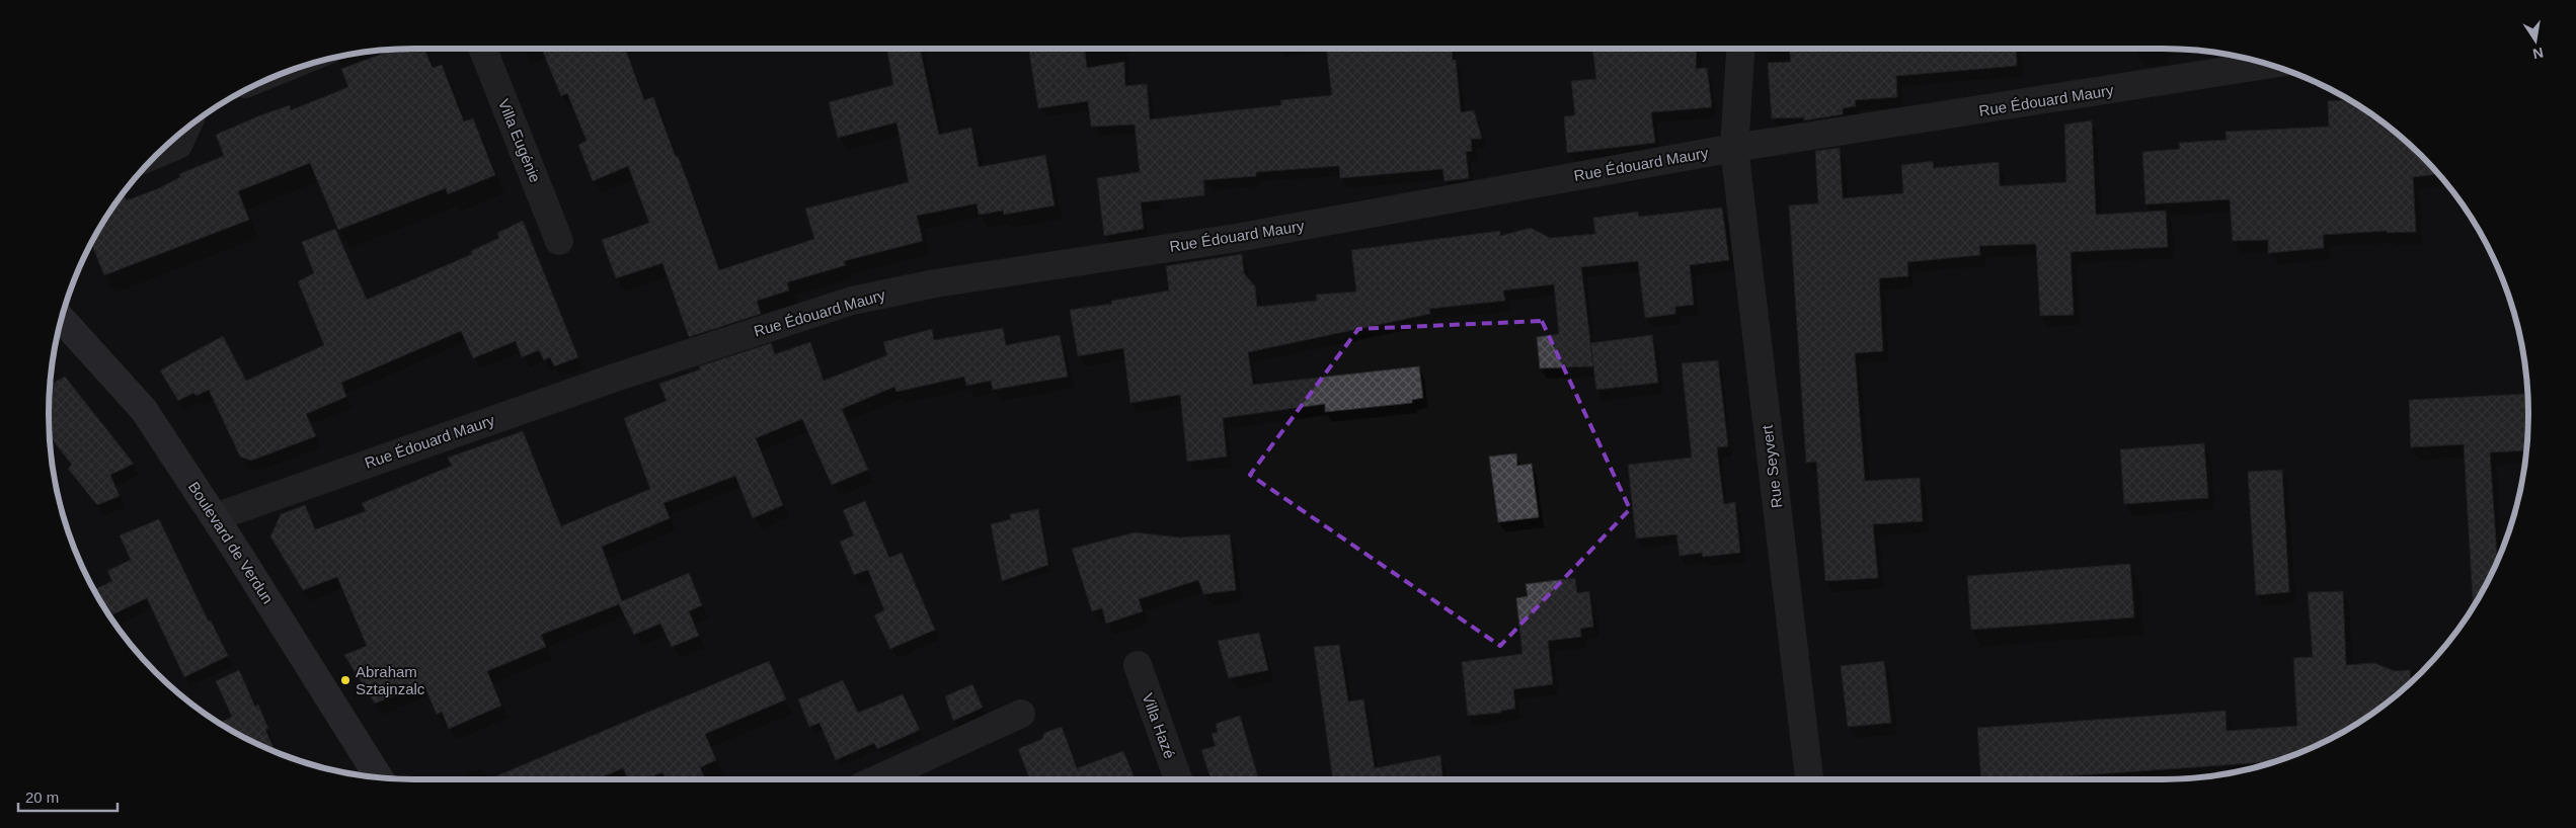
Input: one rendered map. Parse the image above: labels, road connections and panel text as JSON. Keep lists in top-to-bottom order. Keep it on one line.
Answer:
{"streets":{"main road":["Boulevard de Verdun"],"street":["Rue Édouard Maury","Villa Eugénie","Rue Seyvert","Villa Hazé"]},"crossings":[["Rue Édouard Maury","Rue Seyvert"],["Rue Édouard Maury","Boulevard de Verdun"]],"places":["Abraham Sztajnzalc"],"scale_bar":"20 m","north":"bottom"}
